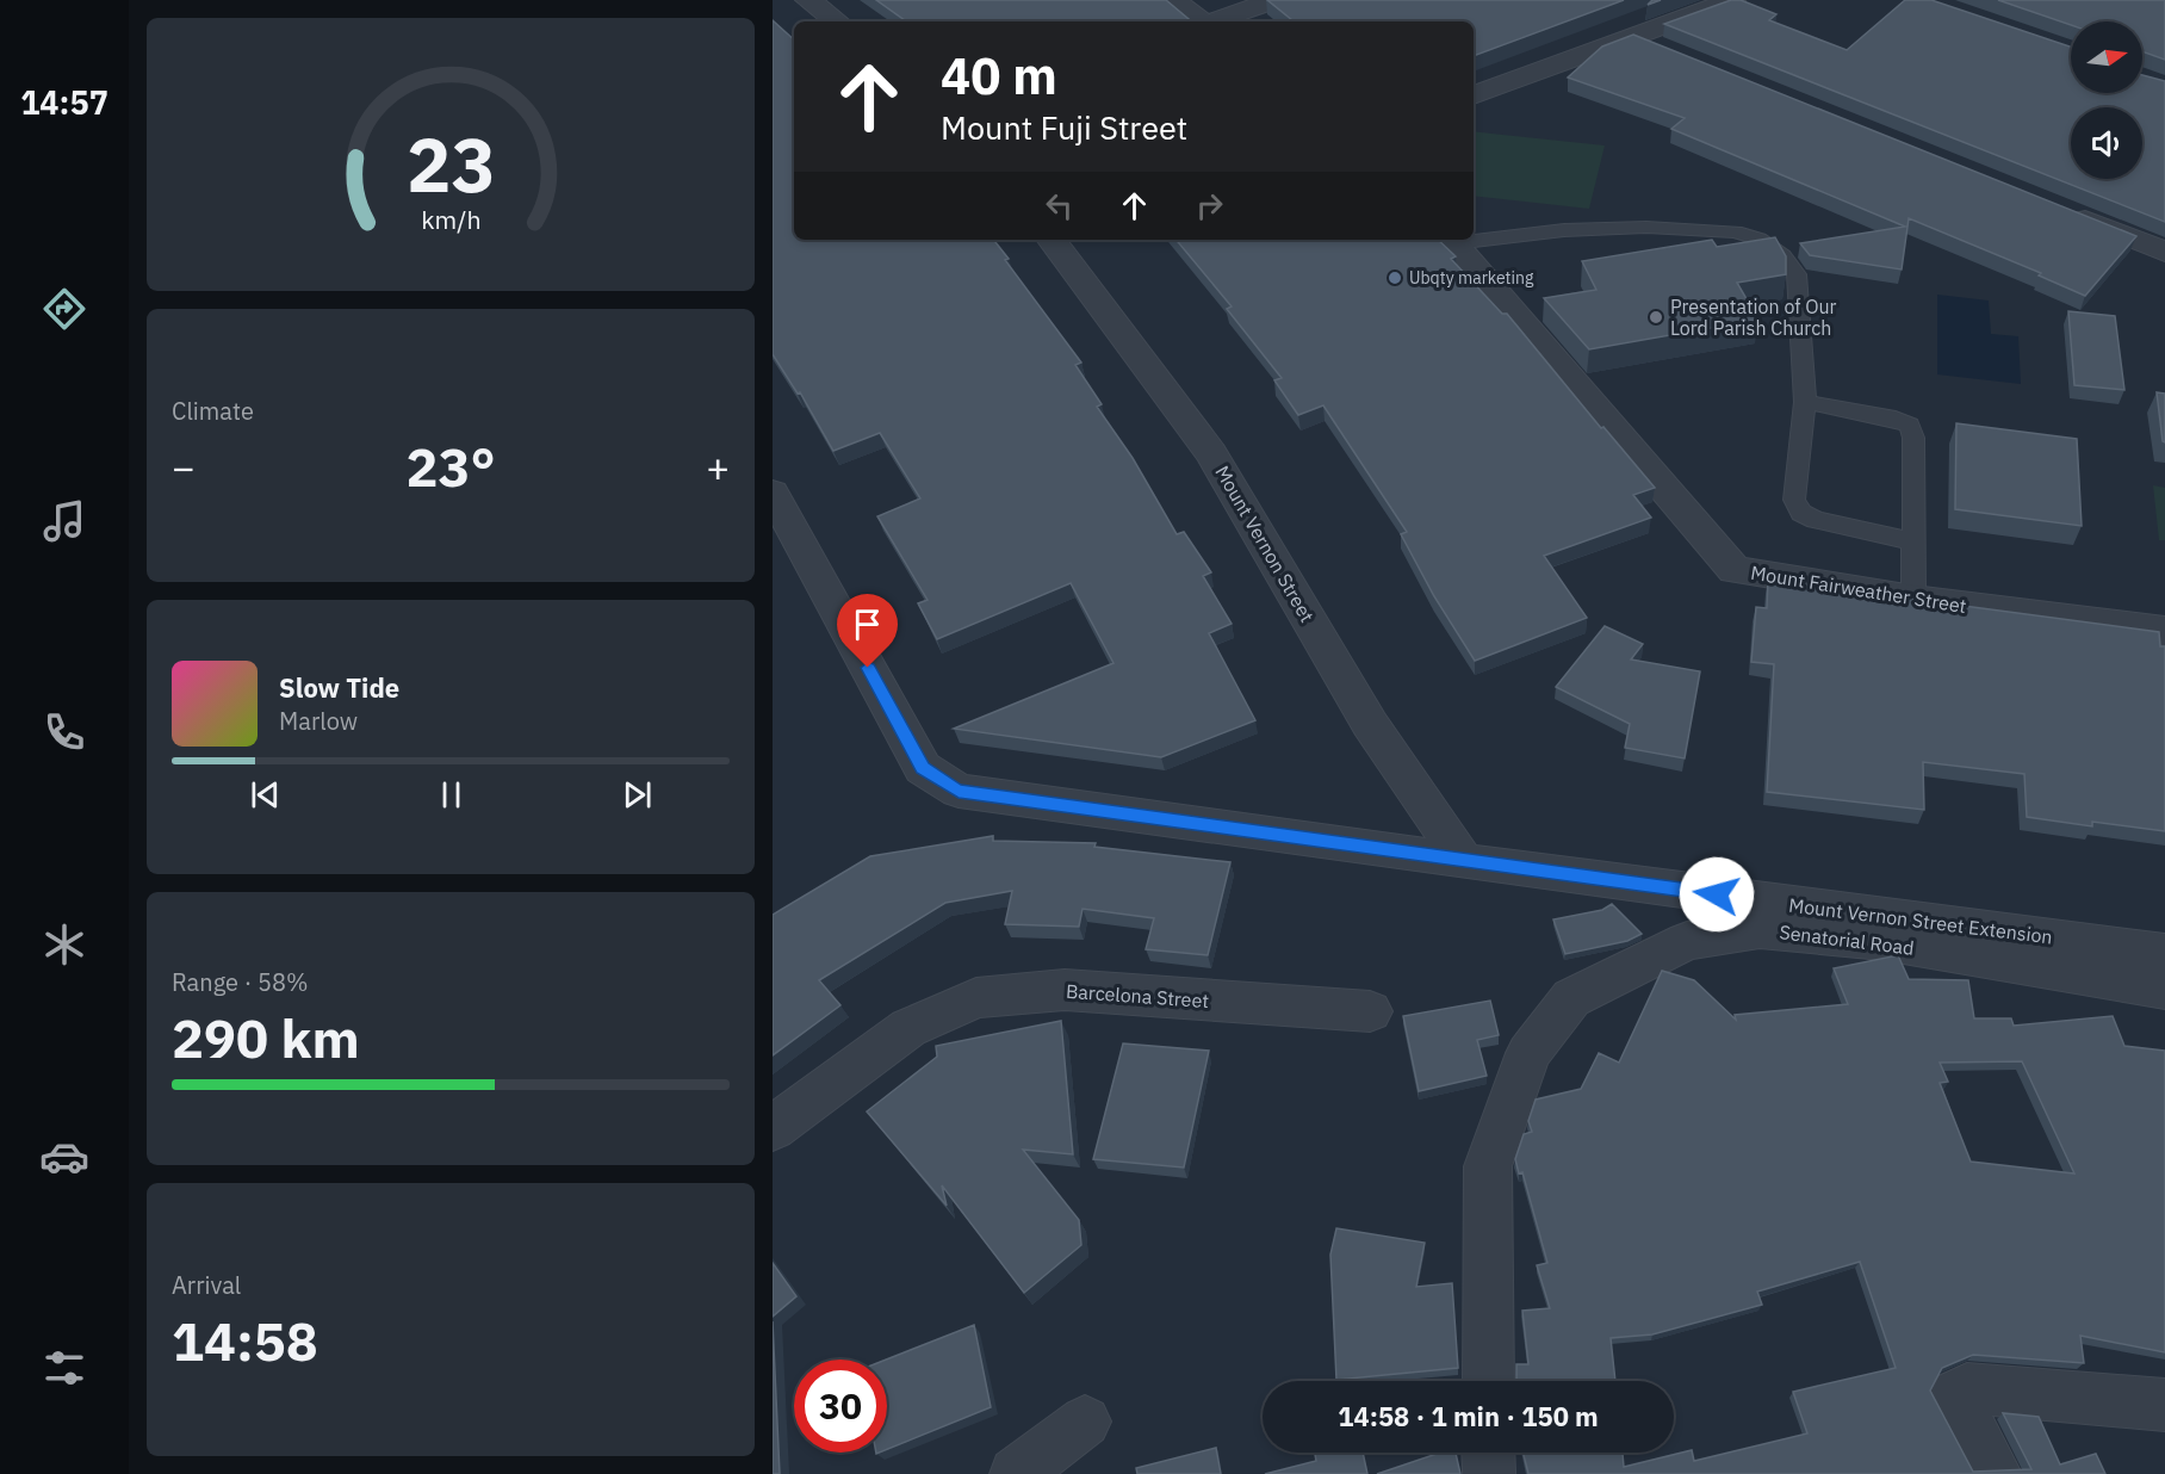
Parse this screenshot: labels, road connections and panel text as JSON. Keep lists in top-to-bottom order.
{
  "streets": {
    "street": [
      "Mount Vernon Street",
      "Mount Fairweather Street",
      "Mount Vernon Street Extension",
      "Senatorial Road",
      "Barcelona Street"
    ]
  },
  "crossings": [
    ["Mount Vernon Street", "Mount Vernon Street Extension"]
  ],
  "places": ["Ubqty marketing", "Presentation of Our Lord Parish Church"],
  "north": "right",
  "page": {
    "tabs": "14:57",
    "turn": ["40 m", "Mount Fuji Street"],
    "tile": [
      "Climate",
      ["Range · 58%", "290 km"],
      ["Arrival", "14:58"]
    ],
    "heat": ["−", "23°", "+"],
    "song": ["Slow Tide", "Marlow"],
    "limit": "30",
    "trip": "14:58 · 1 min · 150 m",
    "gauge": ["23", "km/h"]
  }
}
